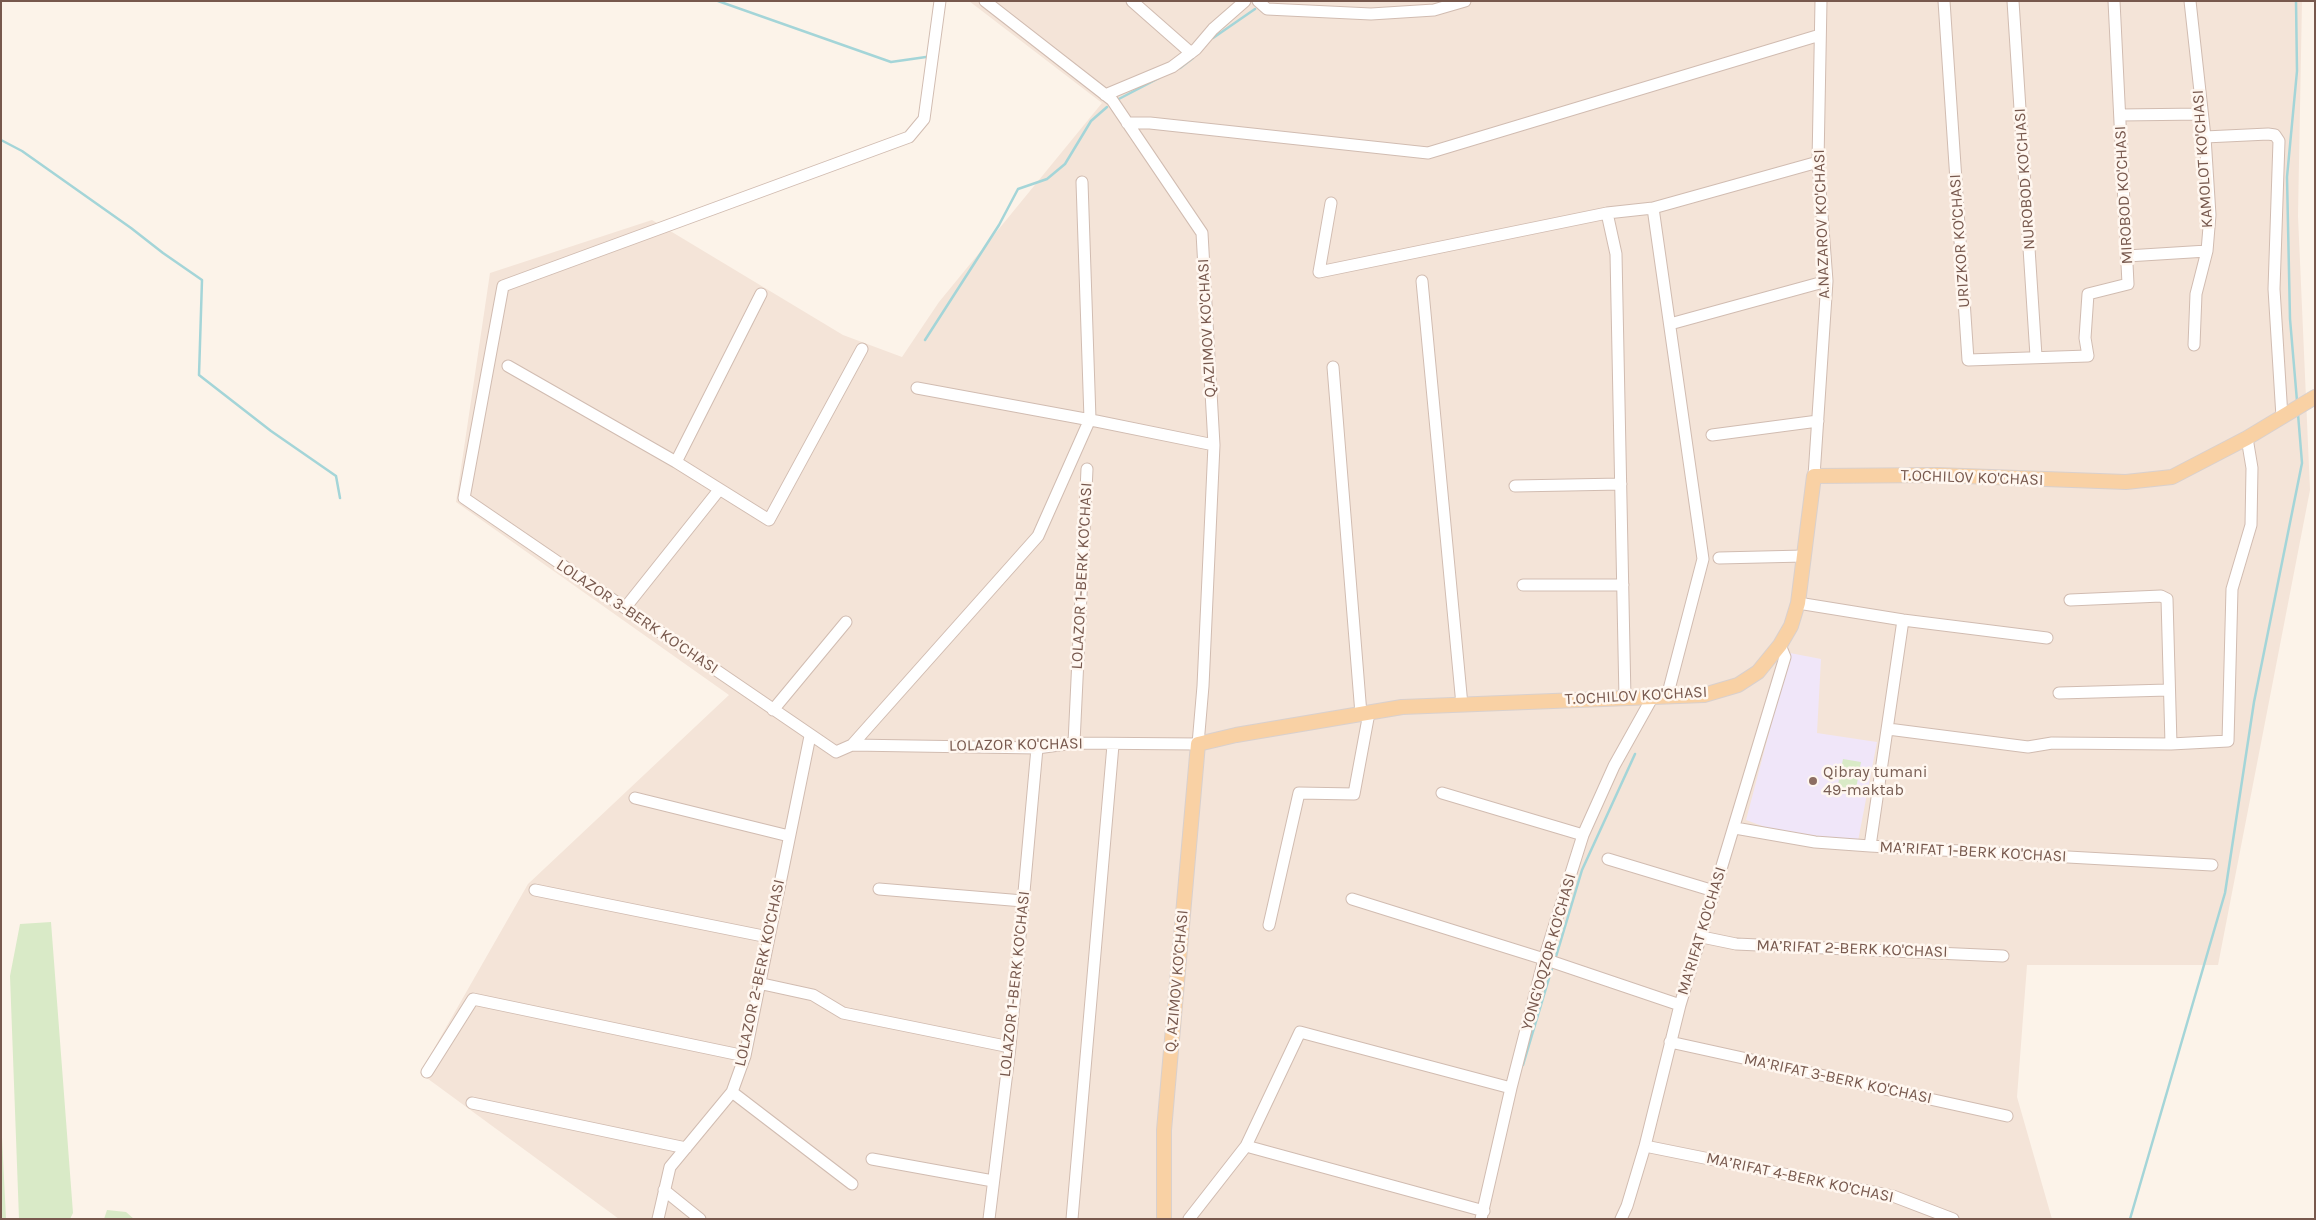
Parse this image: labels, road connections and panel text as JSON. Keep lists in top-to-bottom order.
{
  "streets": {
    "main road": ["T.OCHILOV KO'CHASI", "Q. AZIMOV KO'CHASI"],
    "street": [
      "KAMOLOT KO'CHASI",
      "NUROBOD KO'CHASI",
      "MIROBOD KO'CHASI",
      "A.NAZAROV KO'CHASI",
      "URIZKOR KO'CHASI",
      "Q.AZIMOV KO'CHASI",
      "LOLAZOR 1-BERK KO'CHASI",
      "LOLAZOR 3-BERK KO'CHASI",
      "LOLAZOR KO'CHASI",
      "MA’RIFAT 1-BERK KO'CHASI",
      "MA'RIFAT KO'CHASI",
      "MA’RIFAT 2-BERK KO'CHASI",
      "YONG'OQZOR KO'CHASI",
      "LOLAZOR 2-BERK KO'CHASI",
      "MA’RIFAT 3-BERK KO'CHASI",
      "MA’RIFAT 4-BERK KO'CHASI"
    ]
  },
  "crossings": [
    ["NUROBOD KO'CHASI", "URIZKOR KO'CHASI"],
    ["MIROBOD KO'CHASI", "URIZKOR KO'CHASI"],
    ["A.NAZAROV KO'CHASI", "T.OCHILOV KO'CHASI"],
    ["Q.AZIMOV KO'CHASI", "T.OCHILOV KO'CHASI"],
    ["Q.AZIMOV KO'CHASI", "LOLAZOR KO'CHASI"],
    ["Q.AZIMOV KO'CHASI", "Q. AZIMOV KO'CHASI"],
    ["T.OCHILOV KO'CHASI", "LOLAZOR KO'CHASI"],
    ["T.OCHILOV KO'CHASI", "MA'RIFAT KO'CHASI"],
    ["T.OCHILOV KO'CHASI", "YONG'OQZOR KO'CHASI"],
    ["T.OCHILOV KO'CHASI", "Q. AZIMOV KO'CHASI"],
    ["LOLAZOR 1-BERK KO'CHASI", "LOLAZOR KO'CHASI"],
    ["LOLAZOR 3-BERK KO'CHASI", "LOLAZOR KO'CHASI"],
    ["LOLAZOR 3-BERK KO'CHASI", "LOLAZOR 2-BERK KO'CHASI"],
    ["LOLAZOR KO'CHASI", "LOLAZOR 2-BERK KO'CHASI"],
    ["LOLAZOR KO'CHASI", "Q. AZIMOV KO'CHASI"],
    ["MA’RIFAT 1-BERK KO'CHASI", "MA'RIFAT KO'CHASI"],
    ["MA'RIFAT KO'CHASI", "MA’RIFAT 2-BERK KO'CHASI"],
    ["MA'RIFAT KO'CHASI", "MA’RIFAT 3-BERK KO'CHASI"],
    ["MA'RIFAT KO'CHASI", "MA’RIFAT 4-BERK KO'CHASI"]
  ],
  "places": ["Qibray tumani 49-maktab"]
}
